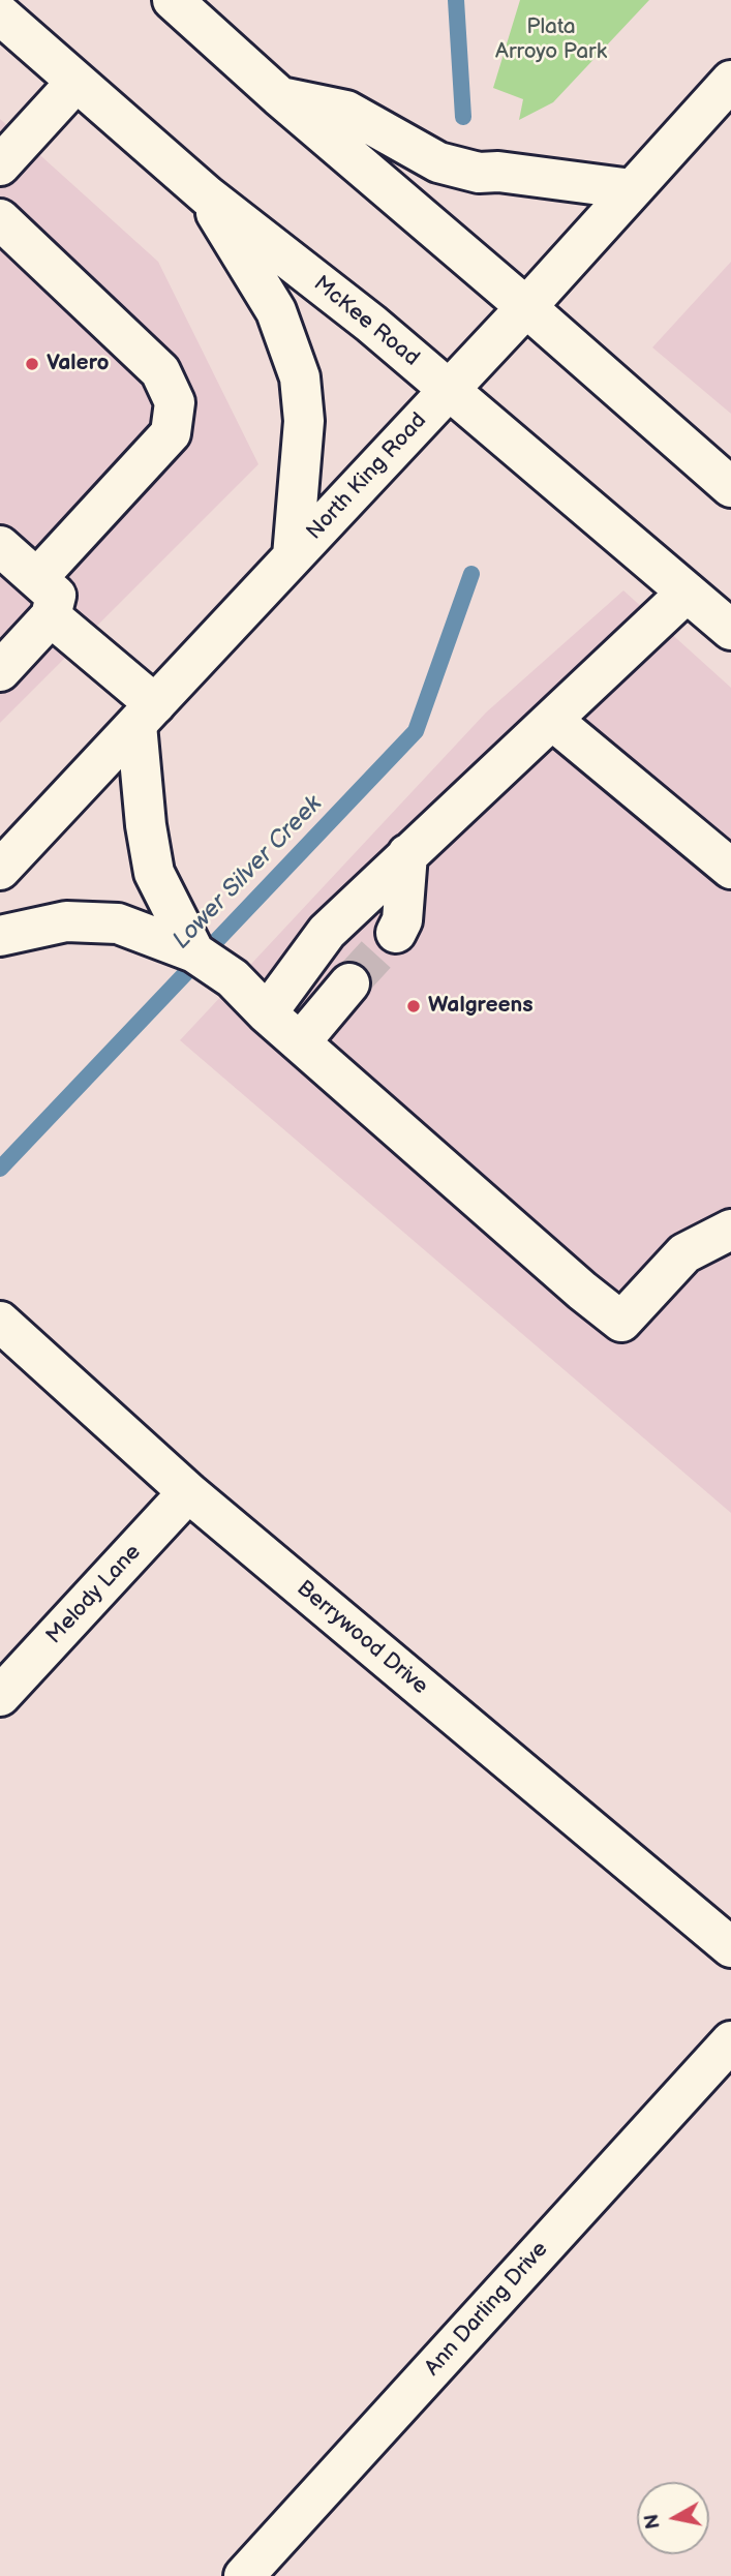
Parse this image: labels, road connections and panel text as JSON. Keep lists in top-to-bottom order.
{
  "streets": {
    "main road": [
      "McKee Road",
      "North King Road",
      "Melody Lane",
      "Berrywood Drive",
      "Ann Darling Drive"
    ]
  },
  "crossings": [
    ["McKee Road", "North King Road"],
    ["Melody Lane", "Berrywood Drive"]
  ],
  "water": ["Lower Silver Creek"],
  "parks": ["Plata Arroyo Park"],
  "places": ["Valero", "Walgreens"],
  "north": "left"
}
